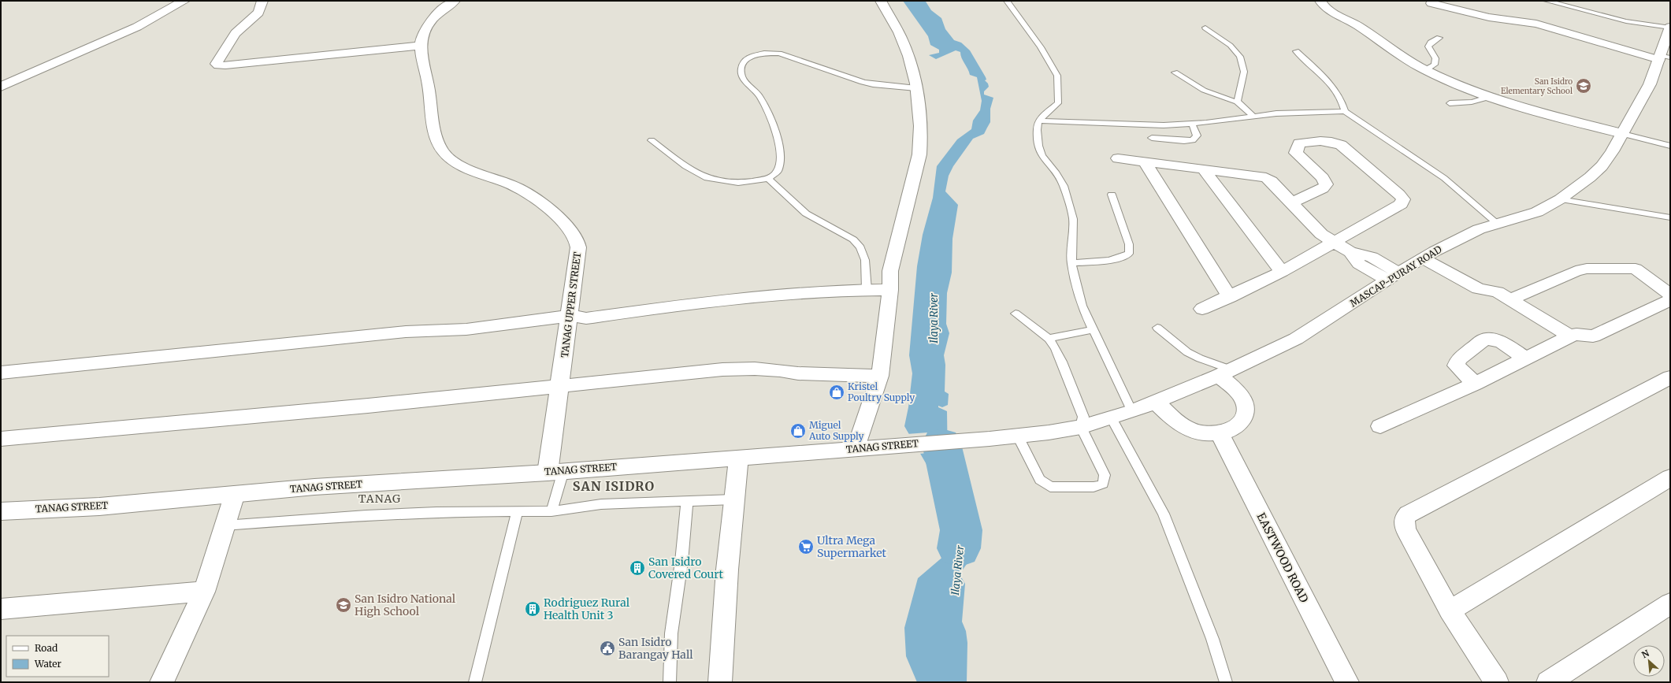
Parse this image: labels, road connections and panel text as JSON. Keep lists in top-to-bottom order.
{
  "streets": {
    "street": [
      "MASCAP-PURAY ROAD",
      "TANAG UPPER STREET",
      "TANAG STREET",
      "EASTWOOD ROAD"
    ]
  },
  "crossings": [
    ["MASCAP-PURAY ROAD", "TANAG STREET"],
    ["TANAG UPPER STREET", "TANAG STREET"]
  ],
  "districts": ["SAN ISIDRO", "TANAG"],
  "water": ["Ilaya River"],
  "places": {
    "school or university": ["San Isidro Elementary School", "San Isidro National High School"],
    "shop": ["Kristel Poultry Supply", "Miguel Auto Supply"],
    "supermarket": ["Ultra Mega Supermarket"],
    "building": ["San Isidro Covered Court", "Rodriguez Rural Health Unit 3"],
    "public building": ["San Isidro Barangay Hall"]
  },
  "legend": ["Road", "Water"],
  "north": "top left"
}
